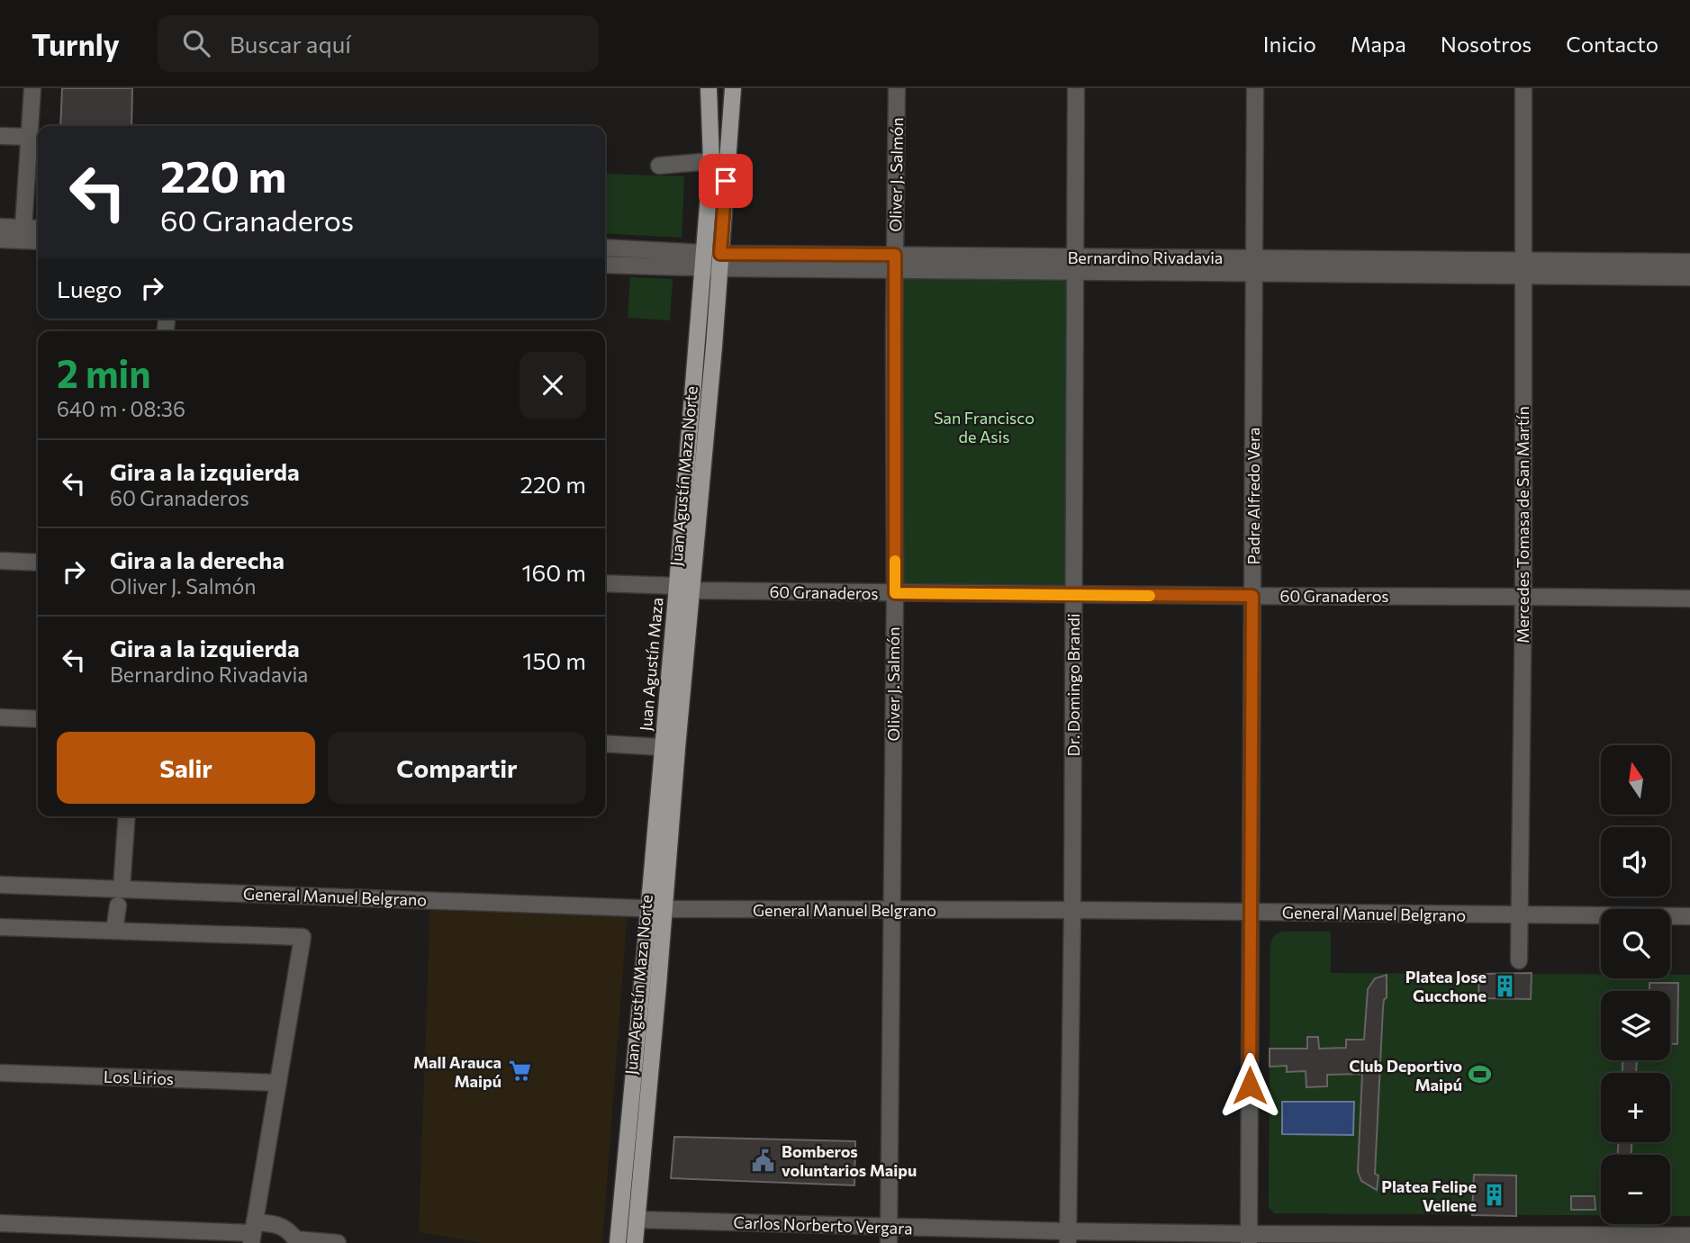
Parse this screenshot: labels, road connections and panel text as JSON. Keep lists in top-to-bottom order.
{
  "streets": {
    "main road": ["Juan Agustín Maza Norte", "Juan Agustín Maza"],
    "street": [
      "Oliver J. Salmón",
      "Bernardino Rivadavia",
      "Padre Alfredo Vera",
      "Mercedes Tomasa de San Martín",
      "60 Granaderos",
      "Dr. Domingo Brandi",
      "General Manuel Belgrano",
      "Los Lirios",
      "Carlos Norberto Vergara"
    ]
  },
  "crossings": [
    ["Oliver J. Salmón", "Bernardino Rivadavia"],
    ["Oliver J. Salmón", "60 Granaderos"],
    ["Oliver J. Salmón", "General Manuel Belgrano"],
    ["Oliver J. Salmón", "Carlos Norberto Vergara"],
    ["Bernardino Rivadavia", "Juan Agustín Maza Norte"],
    ["Bernardino Rivadavia", "Padre Alfredo Vera"],
    ["Bernardino Rivadavia", "Mercedes Tomasa de San Martín"],
    ["Bernardino Rivadavia", "Juan Agustín Maza"],
    ["Bernardino Rivadavia", "Dr. Domingo Brandi"],
    ["Juan Agustín Maza Norte", "60 Granaderos"],
    ["Juan Agustín Maza Norte", "Juan Agustín Maza"],
    ["Juan Agustín Maza Norte", "General Manuel Belgrano"],
    ["Juan Agustín Maza Norte", "Carlos Norberto Vergara"],
    ["Padre Alfredo Vera", "60 Granaderos"],
    ["Padre Alfredo Vera", "General Manuel Belgrano"],
    ["Padre Alfredo Vera", "Carlos Norberto Vergara"],
    ["Mercedes Tomasa de San Martín", "60 Granaderos"],
    ["Mercedes Tomasa de San Martín", "General Manuel Belgrano"],
    ["60 Granaderos", "Juan Agustín Maza"],
    ["60 Granaderos", "Dr. Domingo Brandi"],
    ["Dr. Domingo Brandi", "General Manuel Belgrano"],
    ["Dr. Domingo Brandi", "Carlos Norberto Vergara"]
  ],
  "parks": ["San Francisco de Asis"],
  "places": {
    "building": ["Platea Jose Gucchone", "Platea Felipe Vellene"],
    "supermarket": ["Mall Arauca Maipú"],
    "sports": ["Club Deportivo Maipú"],
    "public building": ["Bomberos voluntarios Maipu"]
  },
  "north": "top",
  "page": {
    "header": "Turnly",
    "search": "Buscar aquí",
    "nav": [
      "Inicio",
      "Mapa",
      "Nosotros",
      "Contacto"
    ],
    "turn": ["220 m", "60 Granaderos"],
    "then": "Luego",
    "heading": ["2 min", "640 m · 08:36"],
    "list": [
      {
        "name": "Gira a la izquierda",
        "note": "60 Granaderos",
        "value": "220 m"
      },
      {
        "name": "Gira a la derecha",
        "note": "Oliver J. Salmón",
        "value": "160 m"
      },
      {
        "name": "Gira a la izquierda",
        "note": "Bernardino Rivadavia",
        "value": "150 m"
      }
    ],
    "buttons": ["Salir", "Compartir"],
    "map_buttons": ["+", "−"]
  }
}
